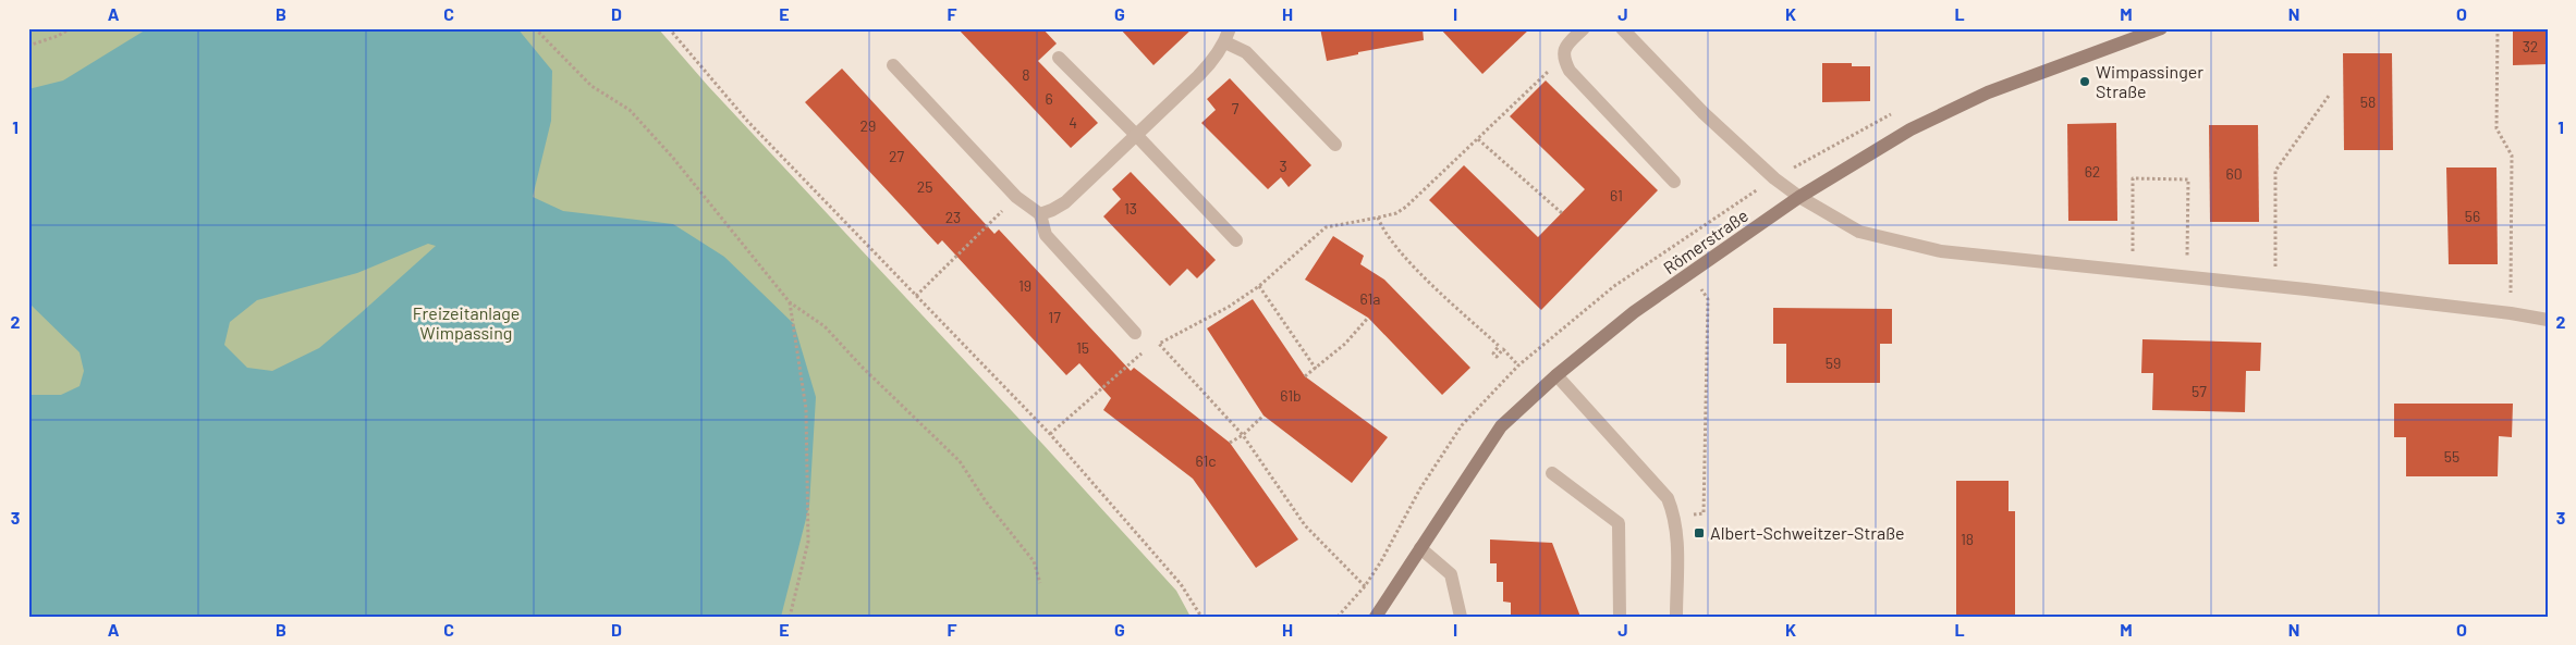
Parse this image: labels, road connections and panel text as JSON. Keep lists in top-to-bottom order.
{
  "streets": {
    "main road": ["Römerstraße"]
  },
  "parks": ["Freizeitanlage Wimpassing"],
  "places": {
    "other": ["Wimpassinger Straße"],
    "transit": ["Albert-Schweitzer-Straße"]
  },
  "house_numbers": [
    "32",
    "8",
    "6",
    "58",
    "7",
    "4",
    "29",
    "27",
    "3",
    "62",
    "60",
    "25",
    "61",
    "13",
    "56",
    "23",
    "19",
    "61a",
    "17",
    "15",
    "59",
    "57",
    "61b",
    "55",
    "61c",
    "18"
  ],
  "grid": {
    "columns": [
      "A",
      "B",
      "C",
      "D",
      "E",
      "F",
      "G",
      "H",
      "I",
      "J",
      "K",
      "L",
      "M",
      "N",
      "O"
    ],
    "rows": ["1", "2", "3"]
  }
}
